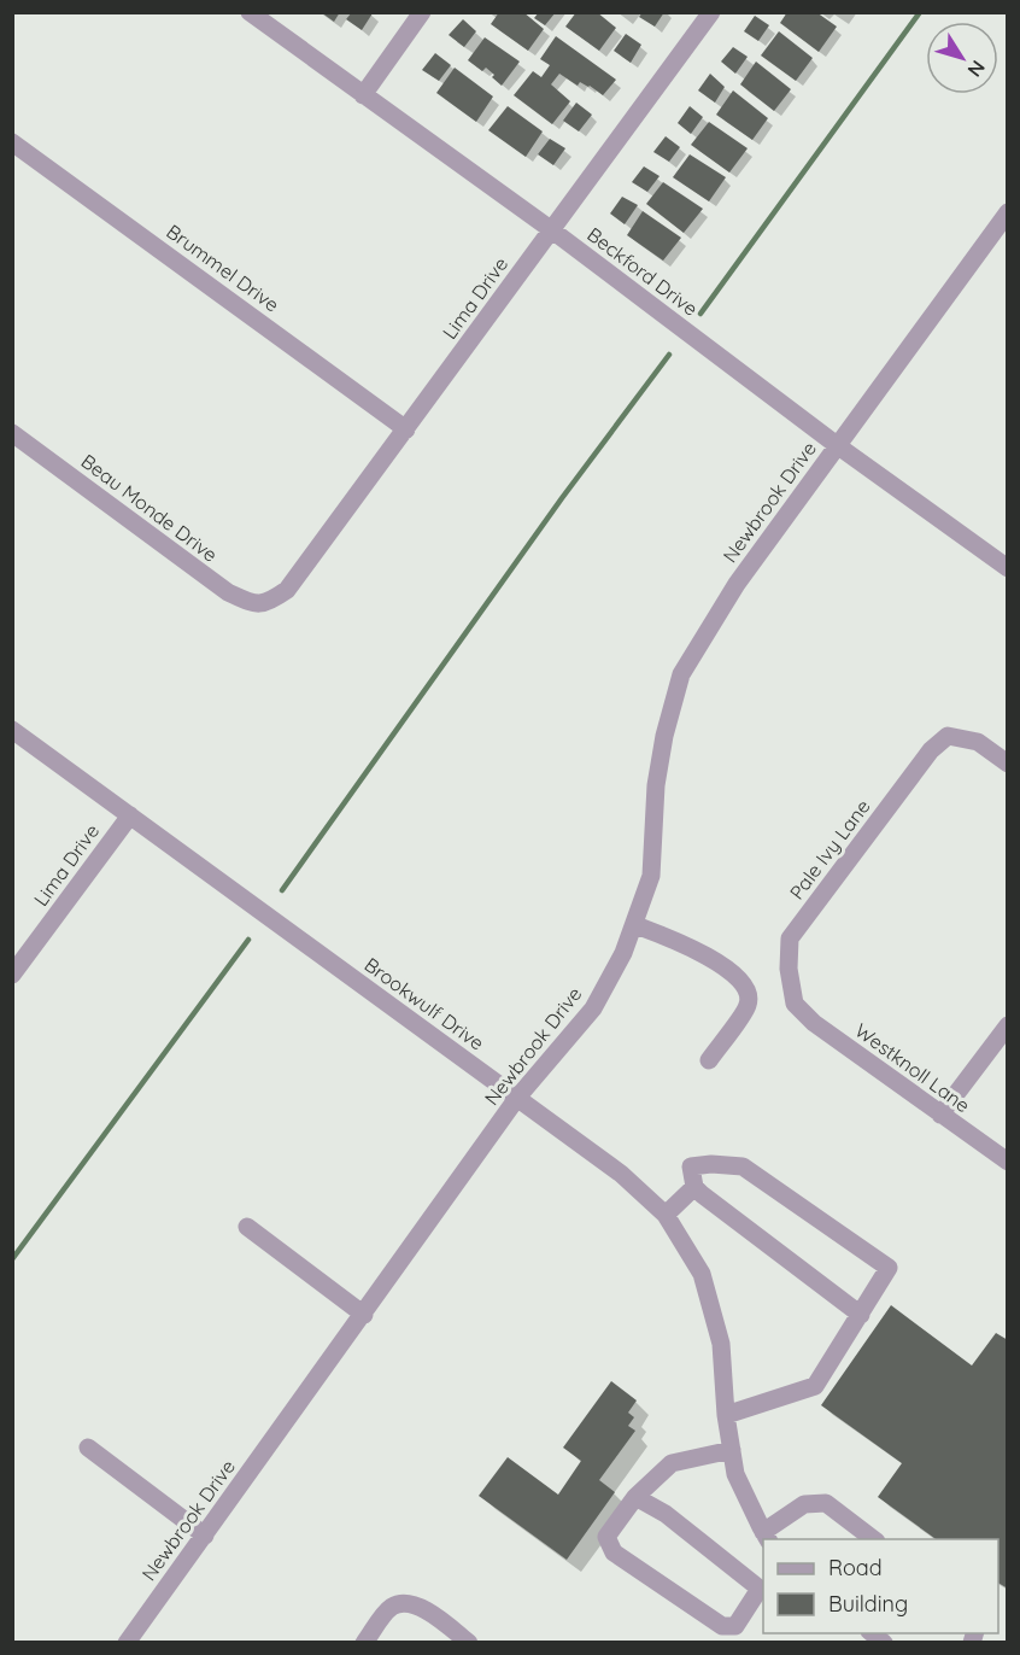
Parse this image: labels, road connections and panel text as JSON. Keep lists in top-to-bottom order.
{
  "streets": {
    "street": [
      "Brummel Drive",
      "Beckford Drive",
      "Lima Drive",
      "Newbrook Drive",
      "Beau Monde Drive",
      "Pale Ivy Lane",
      "Brookwulf Drive",
      "Westknoll Lane"
    ]
  },
  "crossings": [
    ["Brummel Drive", "Lima Drive"],
    ["Beckford Drive", "Lima Drive"],
    ["Beckford Drive", "Newbrook Drive"],
    ["Lima Drive", "Beau Monde Drive"],
    ["Lima Drive", "Brookwulf Drive"],
    ["Newbrook Drive", "Brookwulf Drive"],
    ["Pale Ivy Lane", "Westknoll Lane"]
  ],
  "legend": ["Road", "Building"],
  "north": "bottom right"
}
